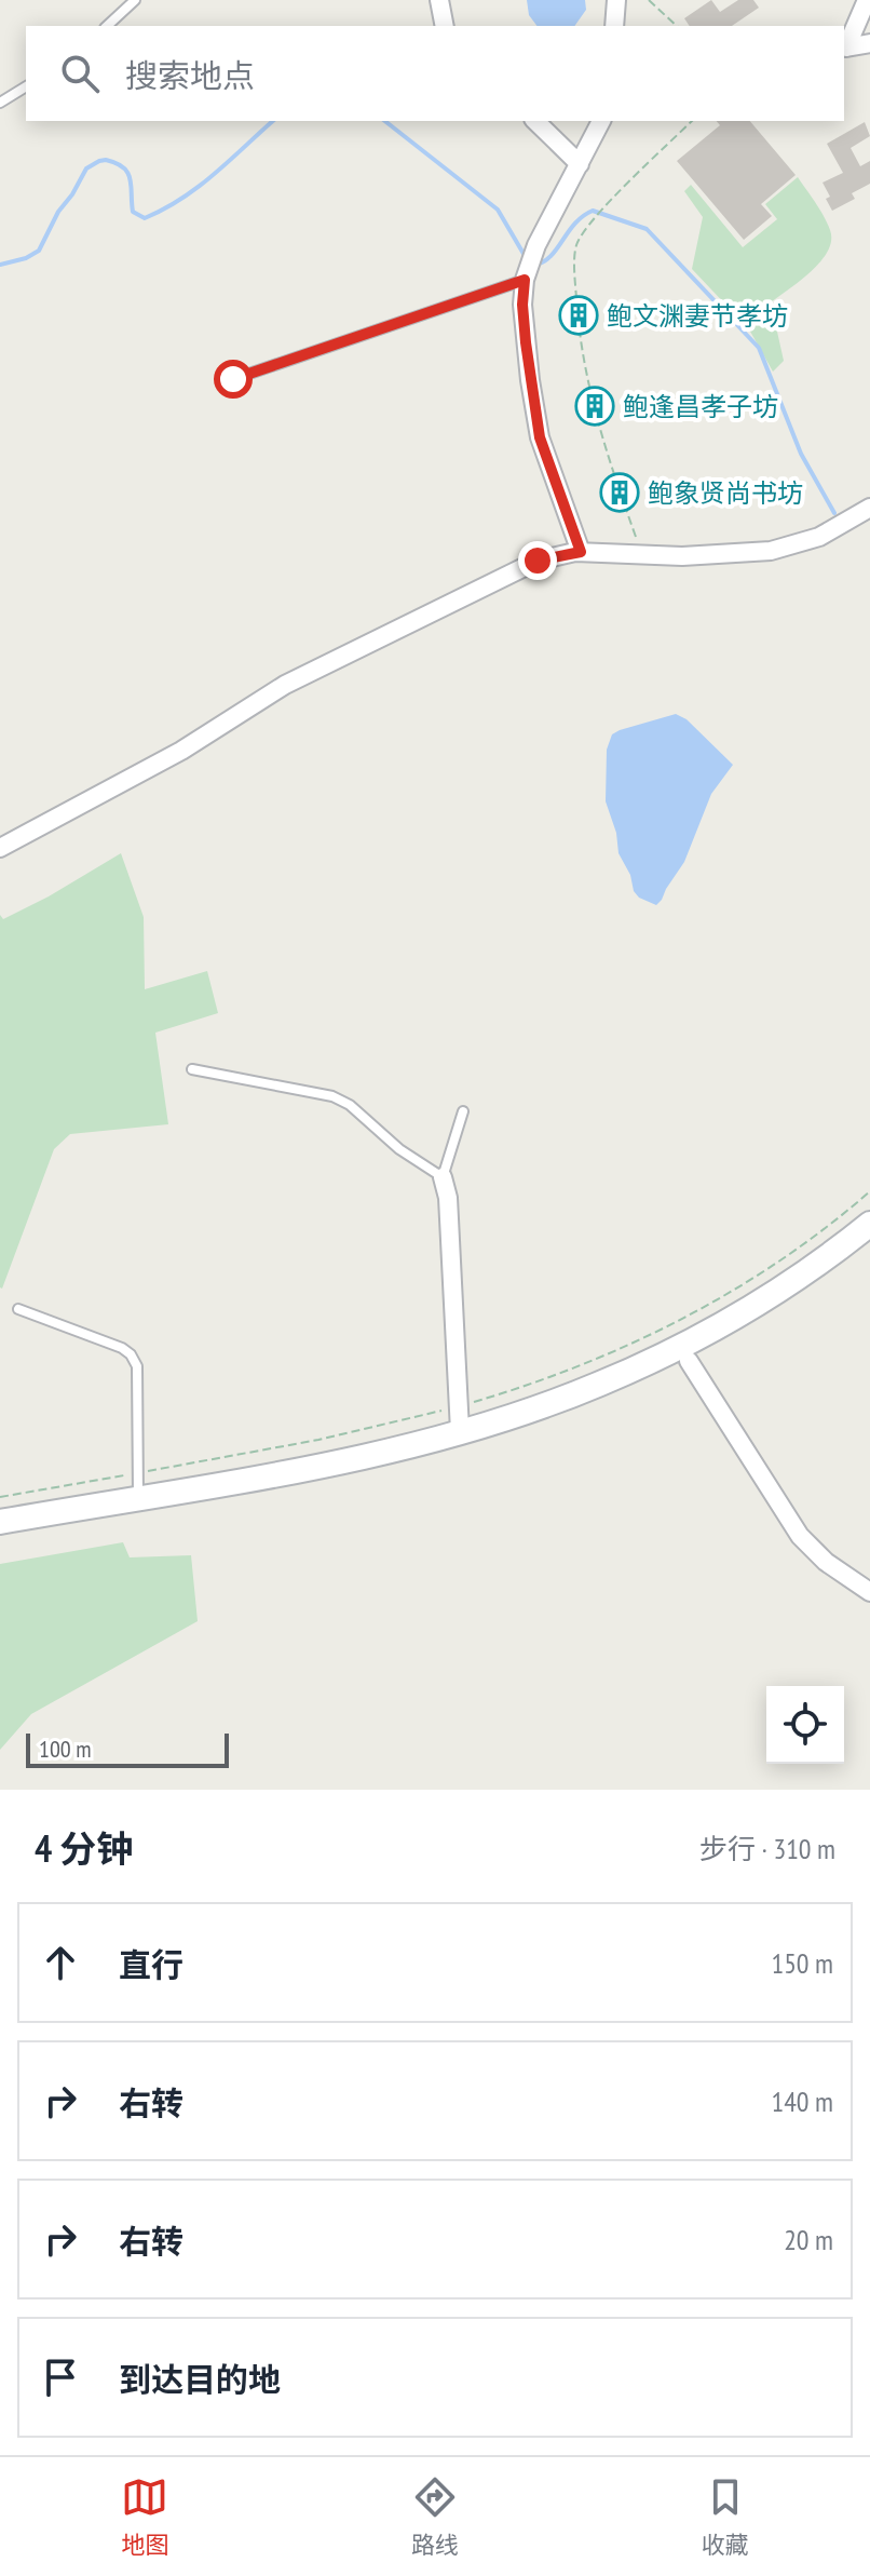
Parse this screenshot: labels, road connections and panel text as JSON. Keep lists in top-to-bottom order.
{
  "places": {
    "building": ["鲍文渊妻节孝坊", "鲍逢昌孝子坊", "鲍象贤尚书坊"]
  },
  "scale_bar": "100 m",
  "page": {
    "search": "搜索地点",
    "scale": "100 m",
    "heading": ["4 分钟", "步行 · 310 m"],
    "list": [
      ["直行", "150 m"],
      ["右转", "140 m"],
      ["右转", "20 m"],
      "到达目的地"
    ],
    "nav": ["地图", "路线", "收藏"]
  }
}
